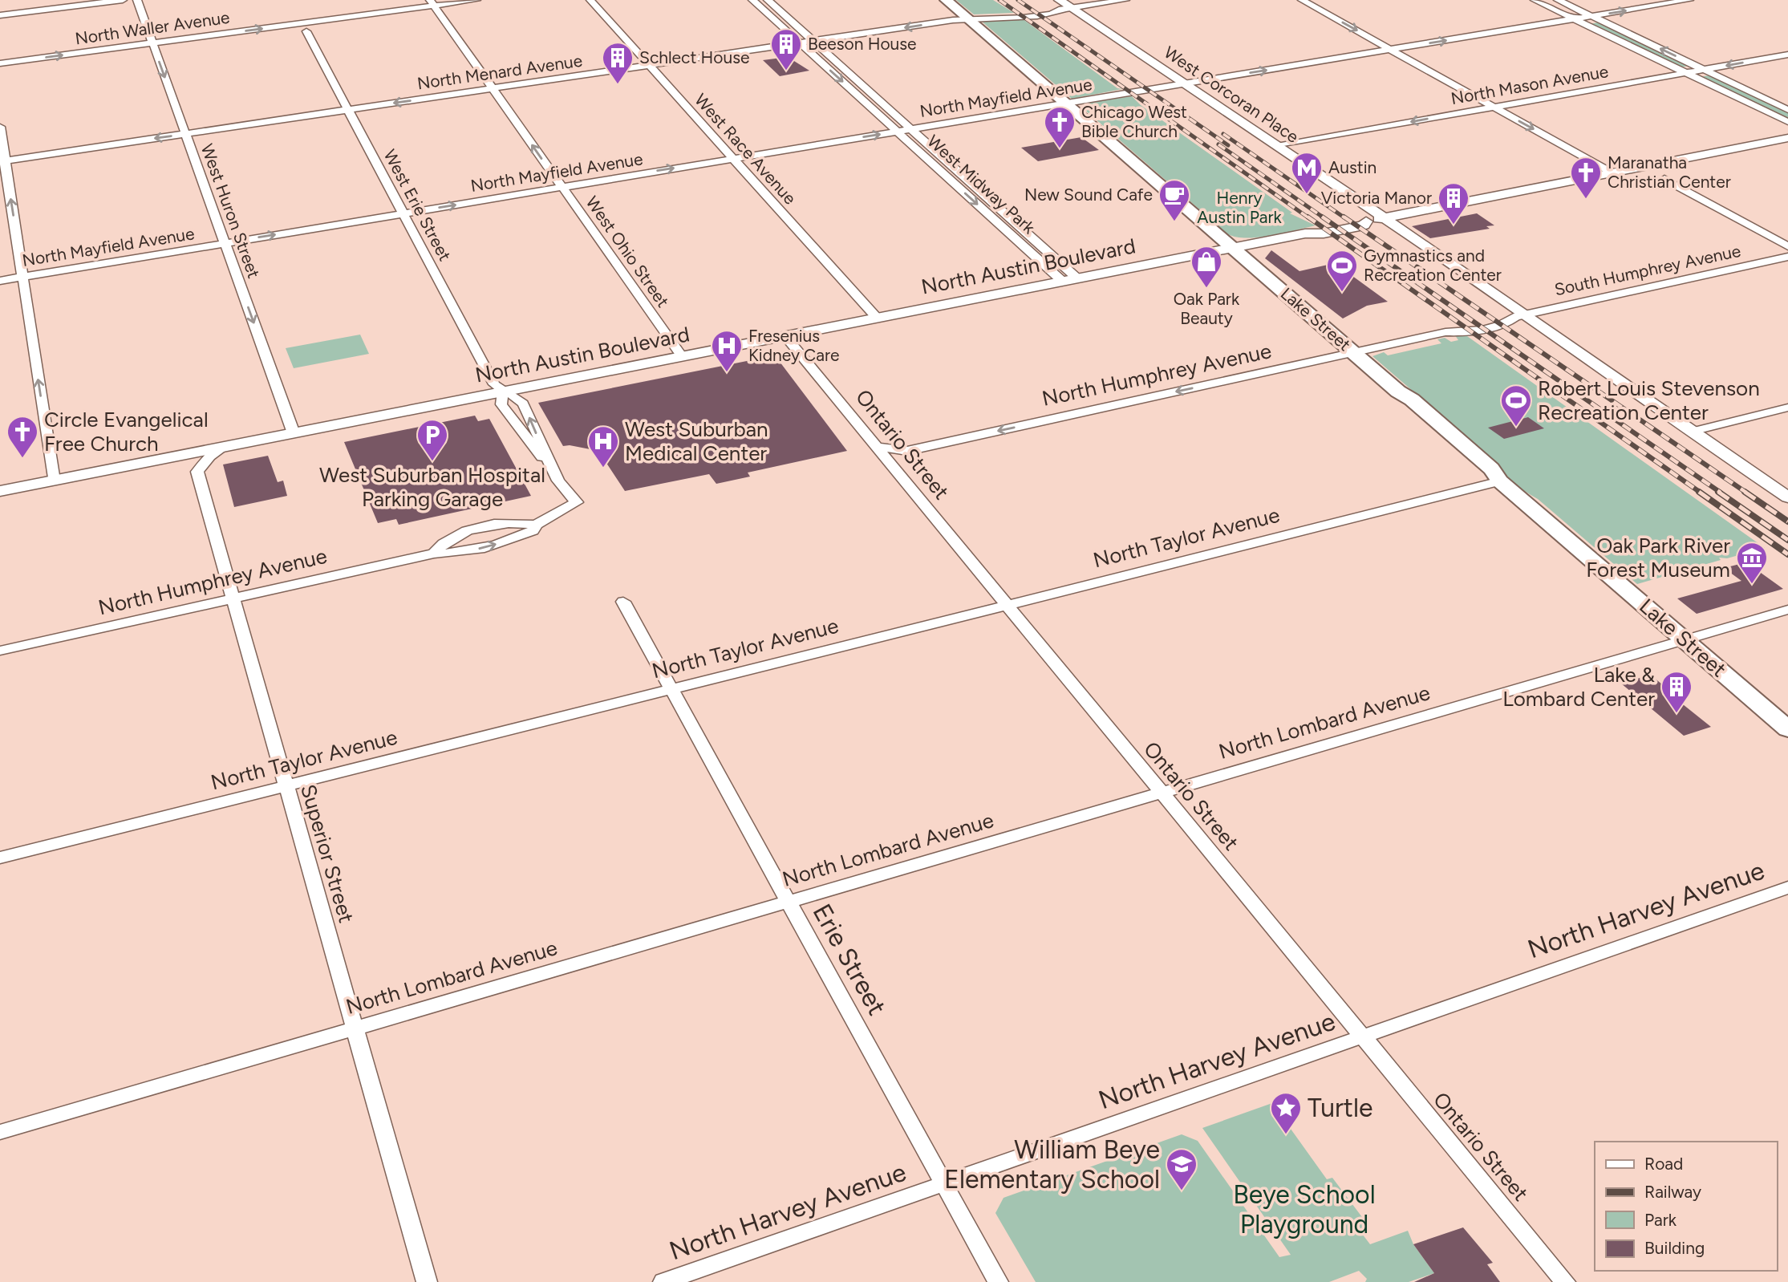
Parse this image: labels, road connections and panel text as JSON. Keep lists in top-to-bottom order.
{
  "streets": {
    "main road": ["Lake Street"],
    "street": [
      "North Waller Avenue",
      "North Menard Avenue",
      "North Mason Avenue",
      "West Corcoran Place",
      "North Mayfield Avenue",
      "West Race Avenue",
      "West Midway Park",
      "West Erie Street",
      "West Huron Street",
      "West Ohio Street",
      "North Austin Boulevard",
      "South Humphrey Avenue",
      "North Humphrey Avenue",
      "Ontario Street",
      "North Taylor Avenue",
      "North Lombard Avenue",
      "Superior Street",
      "North Harvey Avenue",
      "Erie Street"
    ]
  },
  "crossings": [
    ["North Waller Avenue", "West Huron Street"],
    ["North Waller Avenue", "West Ohio Street"],
    ["North Menard Avenue", "West Corcoran Place"],
    ["North Menard Avenue", "West Race Avenue"],
    ["North Menard Avenue", "West Midway Park"],
    ["North Menard Avenue", "West Erie Street"],
    ["North Menard Avenue", "West Huron Street"],
    ["North Menard Avenue", "West Ohio Street"],
    ["North Menard Avenue", "Lake Street"],
    ["North Mason Avenue", "West Corcoran Place"],
    ["West Corcoran Place", "North Mayfield Avenue"],
    ["West Corcoran Place", "North Austin Boulevard"],
    ["North Mayfield Avenue", "West Race Avenue"],
    ["North Mayfield Avenue", "West Midway Park"],
    ["North Mayfield Avenue", "West Erie Street"],
    ["North Mayfield Avenue", "West Huron Street"],
    ["North Mayfield Avenue", "West Ohio Street"],
    ["North Mayfield Avenue", "Lake Street"],
    ["West Race Avenue", "North Austin Boulevard"],
    ["West Midway Park", "North Austin Boulevard"],
    ["West Erie Street", "North Austin Boulevard"],
    ["West Huron Street", "North Austin Boulevard"],
    ["West Ohio Street", "North Austin Boulevard"],
    ["North Austin Boulevard", "Lake Street"],
    ["North Austin Boulevard", "Ontario Street"],
    ["North Austin Boulevard", "Superior Street"],
    ["South Humphrey Avenue", "North Humphrey Avenue"],
    ["Lake Street", "North Humphrey Avenue"],
    ["Lake Street", "North Taylor Avenue"],
    ["Lake Street", "North Lombard Avenue"],
    ["North Humphrey Avenue", "Ontario Street"],
    ["North Humphrey Avenue", "Superior Street"],
    ["Ontario Street", "North Taylor Avenue"],
    ["Ontario Street", "North Lombard Avenue"],
    ["Ontario Street", "North Harvey Avenue"],
    ["North Taylor Avenue", "Superior Street"],
    ["North Taylor Avenue", "Erie Street"],
    ["North Lombard Avenue", "Superior Street"],
    ["North Lombard Avenue", "Erie Street"],
    ["North Harvey Avenue", "Erie Street"]
  ],
  "one_way": [
    "North Waller Avenue",
    "North Menard Avenue",
    "North Mason Avenue",
    "North Mayfield Avenue",
    "West Huron Street"
  ],
  "parks": ["Henry Austin Park", "Beye School Playground"],
  "places": {
    "building": [
      "Beeson House",
      "Schlect House",
      "Victoria Manor",
      "Lake & Lombard Center"
    ],
    "church": ["Chicago West Bible Church", "Maranatha Christian Center", "Circle Evangelical Free Church"],
    "metro station": ["Austin"],
    "cafe": ["New Sound Cafe"],
    "shop": ["Oak Park Beauty"],
    "sports": ["Gymnastics and Recreation Center", "Robert Louis Stevenson Recreation Center"],
    "hospital": ["Fresenius Kidney Care", "West Suburban Medical Center"],
    "parking": ["West Suburban Hospital Parking Garage"],
    "museum": ["Oak Park River Forest Museum"],
    "place": ["Turtle"],
    "school or university": ["William Beye Elementary School"]
  },
  "legend": [
    "Road",
    "Railway",
    "Park",
    "Building"
  ]
}
